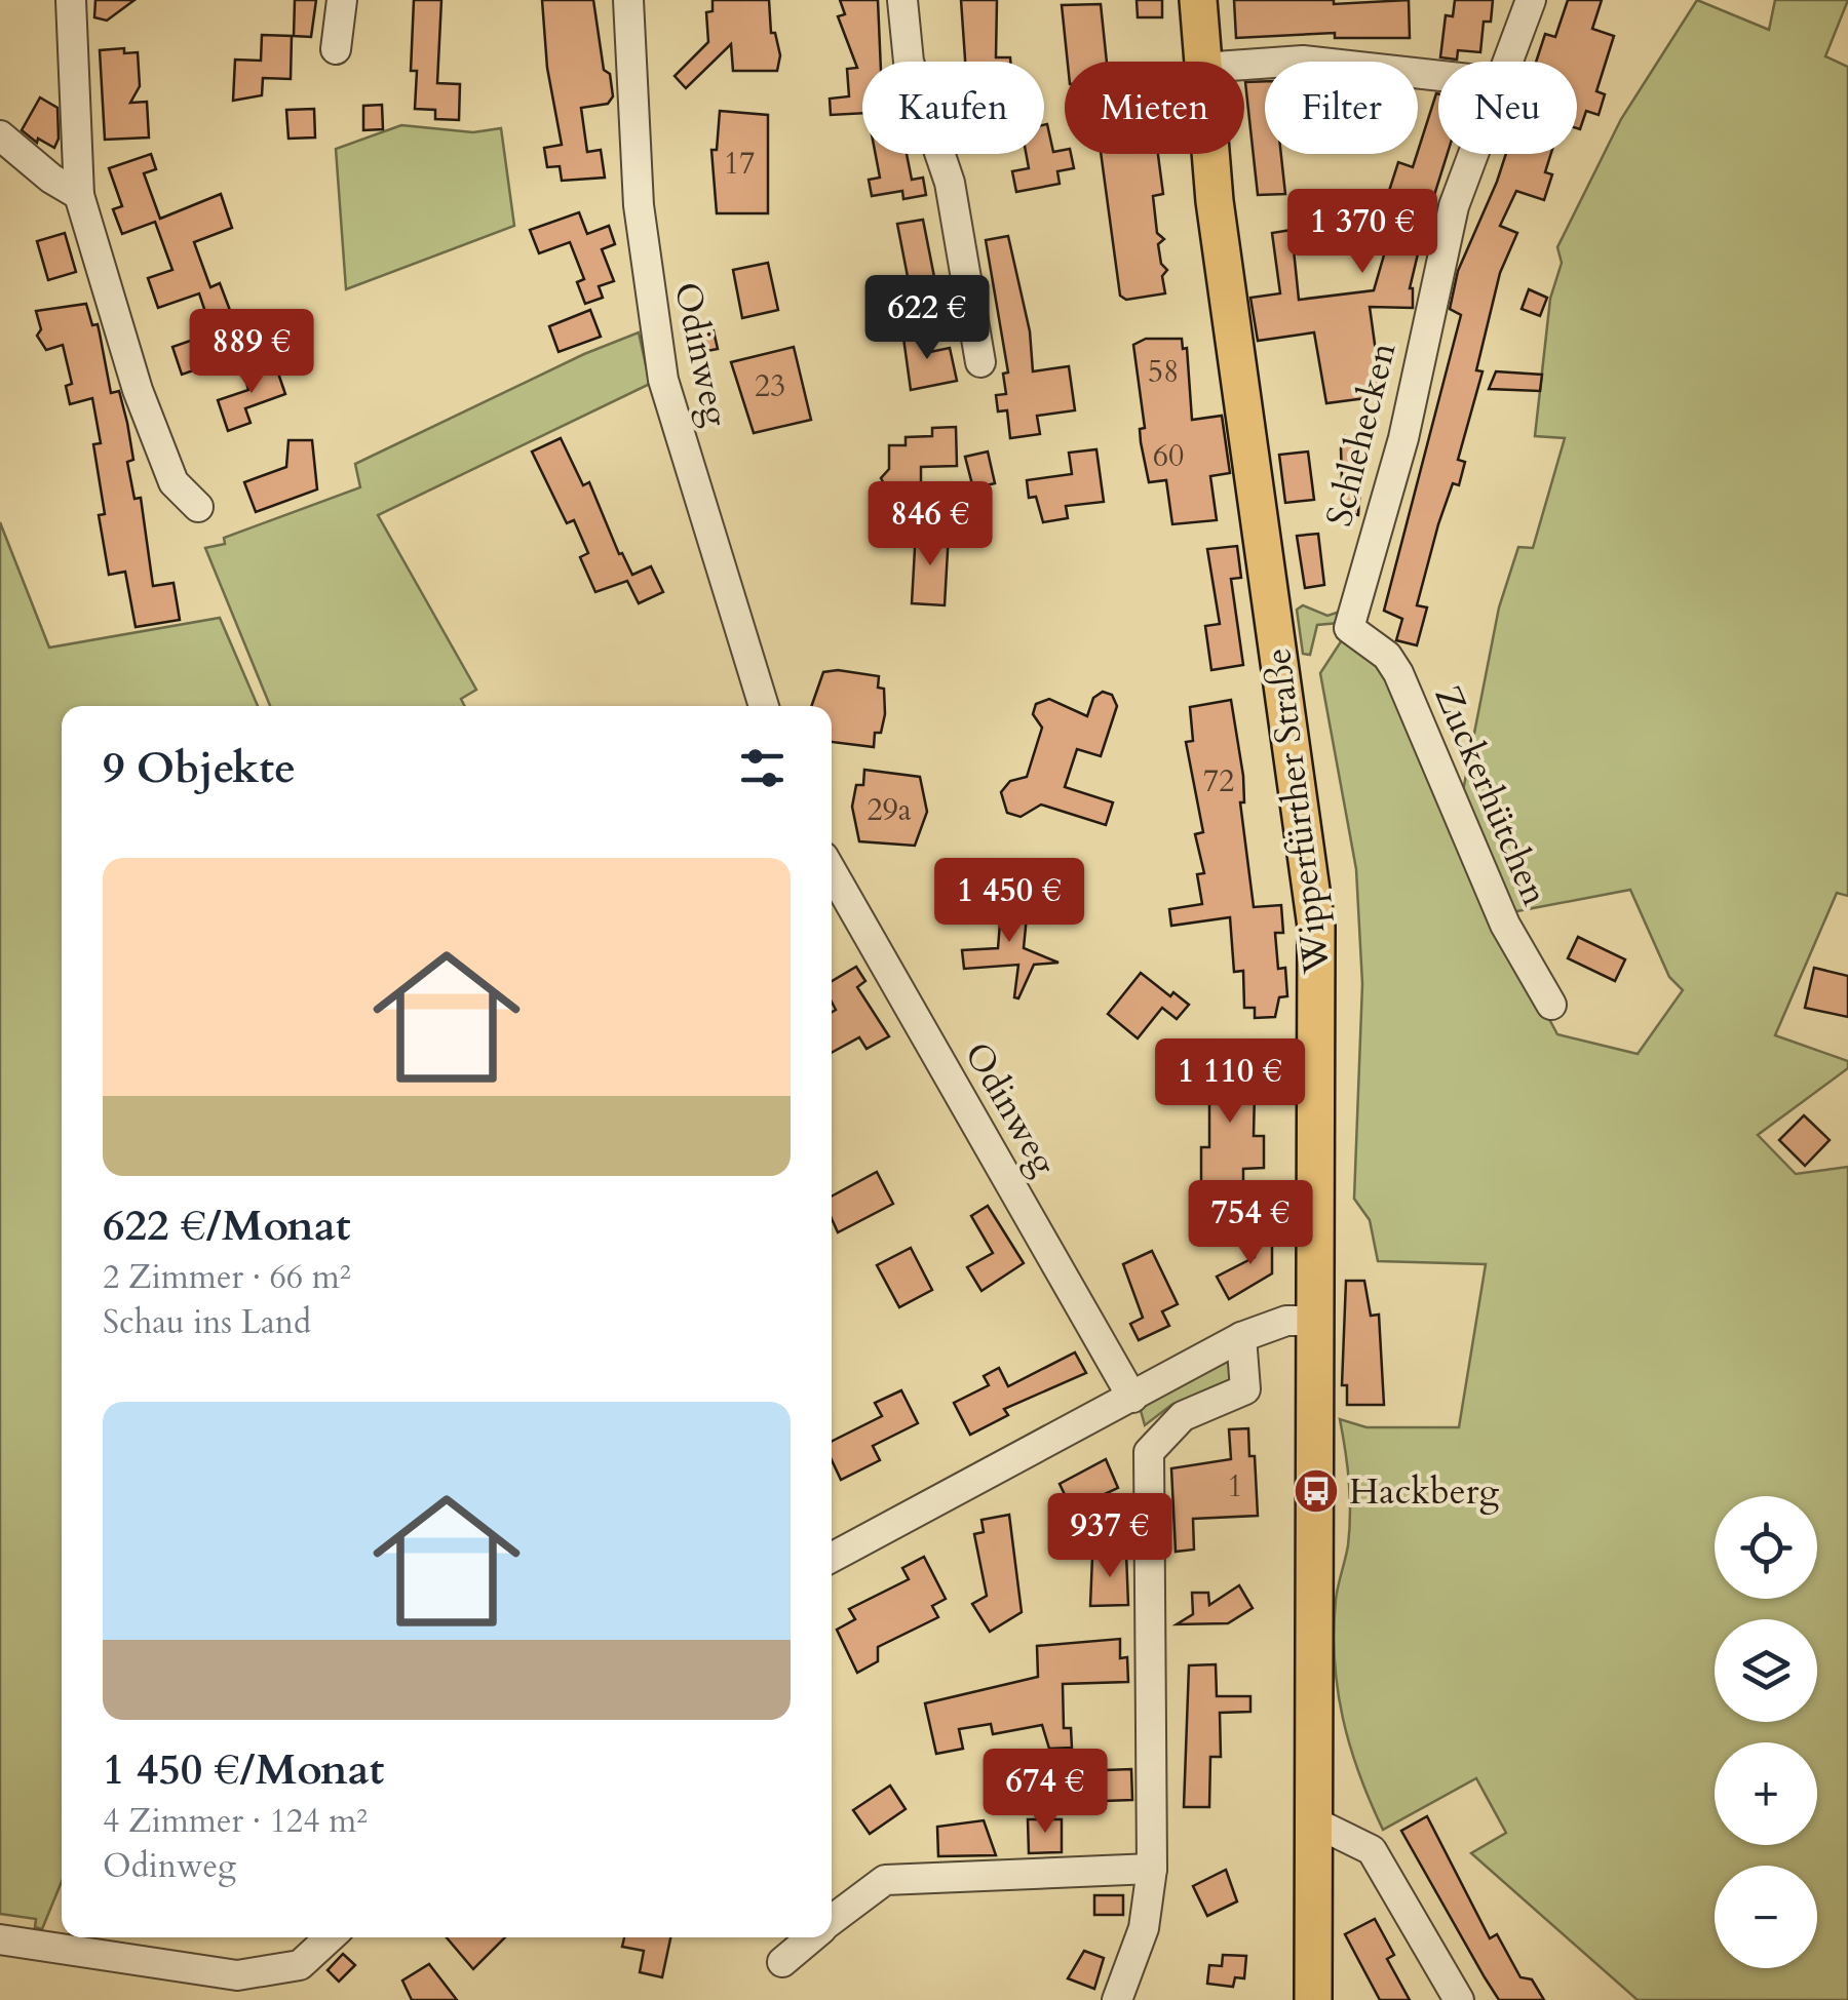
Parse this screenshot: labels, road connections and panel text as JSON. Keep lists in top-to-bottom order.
{
  "streets": {
    "main road": ["Wipperfürther Straße"],
    "street": ["Odinweg", "Schlehecken", "Zuckerhütchen"]
  },
  "crossings": [
    ["Schlehecken", "Zuckerhütchen"]
  ],
  "places": {
    "bus stop": ["Hackberg"]
  },
  "house_numbers": [
    "17",
    "58",
    "23",
    "60",
    "72",
    "29a",
    "1"
  ],
  "page": {
    "chip": [
      "Kaufen",
      "Mieten",
      "Filter",
      "Neu"
    ],
    "price": [
      "1 370 €",
      "622 €",
      "889 €",
      "846 €",
      "1 450 €",
      "1 110 €",
      "754 €",
      "937 €",
      "674 €"
    ],
    "heading": "9 Objekte",
    "list": [
      {
        "name": "622 €/Monat",
        "note": "2 Zimmer · 66 m² · Schau ins Land"
      },
      {
        "name": "1 450 €/Monat",
        "note": "4 Zimmer · 124 m² · Odinweg"
      }
    ],
    "map_buttons": ["+", "−"]
  }
}
